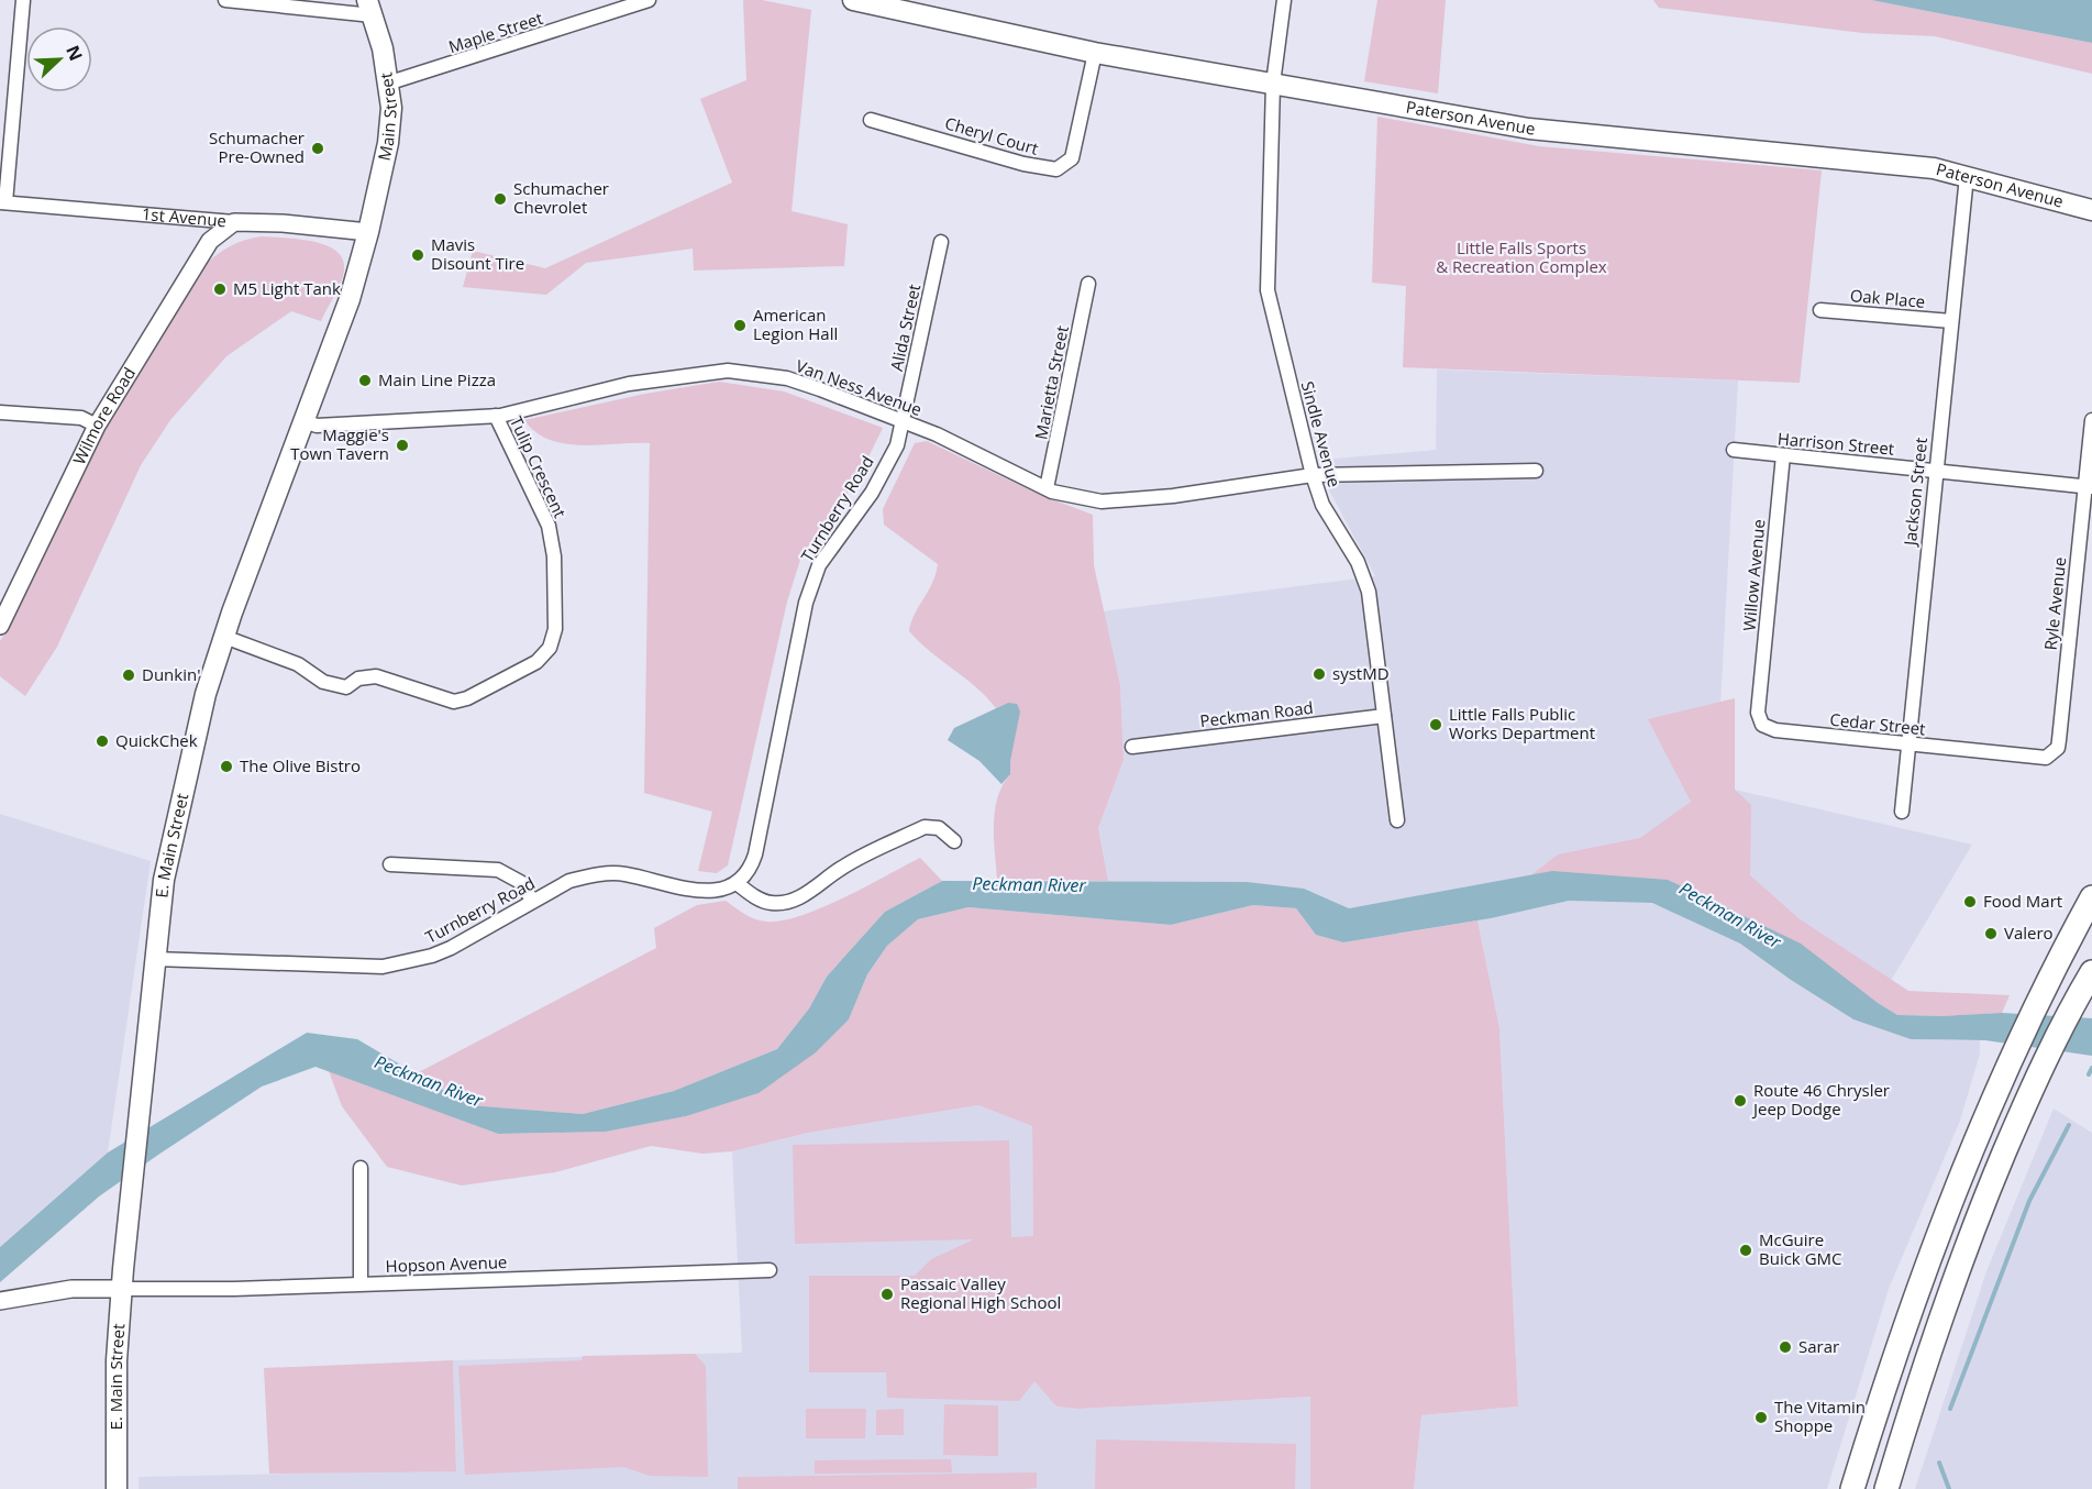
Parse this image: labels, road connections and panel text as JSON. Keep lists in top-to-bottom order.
{
  "streets": {
    "main road": ["Main Street", "Paterson Avenue", "E. Main Street"],
    "street": [
      "Maple Street",
      "Cheryl Court",
      "1st Avenue",
      "Oak Place",
      "Alida Street",
      "Marietta Street",
      "Van Ness Avenue",
      "Wilmore Road",
      "Sindle Avenue",
      "Harrison Street",
      "Tulip Crescent",
      "Jackson Street",
      "Turnberry Road",
      "Willow Avenue",
      "Ryle Avenue",
      "Peckman Road",
      "Cedar Street",
      "Hopson Avenue"
    ]
  },
  "crossings": [
    ["Maple Street", "Main Street"],
    ["Main Street", "1st Avenue"],
    ["Main Street", "E. Main Street"],
    ["Paterson Avenue", "Cheryl Court"],
    ["Paterson Avenue", "Sindle Avenue"],
    ["Paterson Avenue", "Jackson Street"],
    ["1st Avenue", "Wilmore Road"],
    ["1st Avenue", "E. Main Street"],
    ["Oak Place", "Jackson Street"],
    ["Alida Street", "Van Ness Avenue"],
    ["Alida Street", "Turnberry Road"],
    ["Marietta Street", "Van Ness Avenue"],
    ["Van Ness Avenue", "Sindle Avenue"],
    ["Van Ness Avenue", "Tulip Crescent"],
    ["Van Ness Avenue", "Turnberry Road"],
    ["Van Ness Avenue", "E. Main Street"],
    ["Sindle Avenue", "Peckman Road"],
    ["Harrison Street", "Jackson Street"],
    ["Harrison Street", "Willow Avenue"],
    ["Harrison Street", "Ryle Avenue"],
    ["Tulip Crescent", "E. Main Street"],
    ["Jackson Street", "Cedar Street"],
    ["Turnberry Road", "E. Main Street"],
    ["Willow Avenue", "Cedar Street"],
    ["Ryle Avenue", "Cedar Street"],
    ["E. Main Street", "Hopson Avenue"]
  ],
  "water": ["Peckman River"],
  "parks": ["Little Falls Sports & Recreation Complex"],
  "places": [
    "Schumacher Pre-Owned",
    "Schumacher Chevrolet",
    "Mavis Disount Tire",
    "M5 Light Tank",
    "American Legion Hall",
    "Main Line Pizza",
    "Maggie's Town Tavern",
    "systMD",
    "Dunkin'",
    "Little Falls Public Works Department",
    "QuickChek",
    "The Olive Bistro",
    "Food Mart",
    "Valero",
    "Route 46 Chrysler Jeep Dodge",
    "McGuire Buick GMC",
    "Passaic Valley Regional High School",
    "Sarar",
    "The Vitamin Shoppe"
  ],
  "north": "top right"
}
